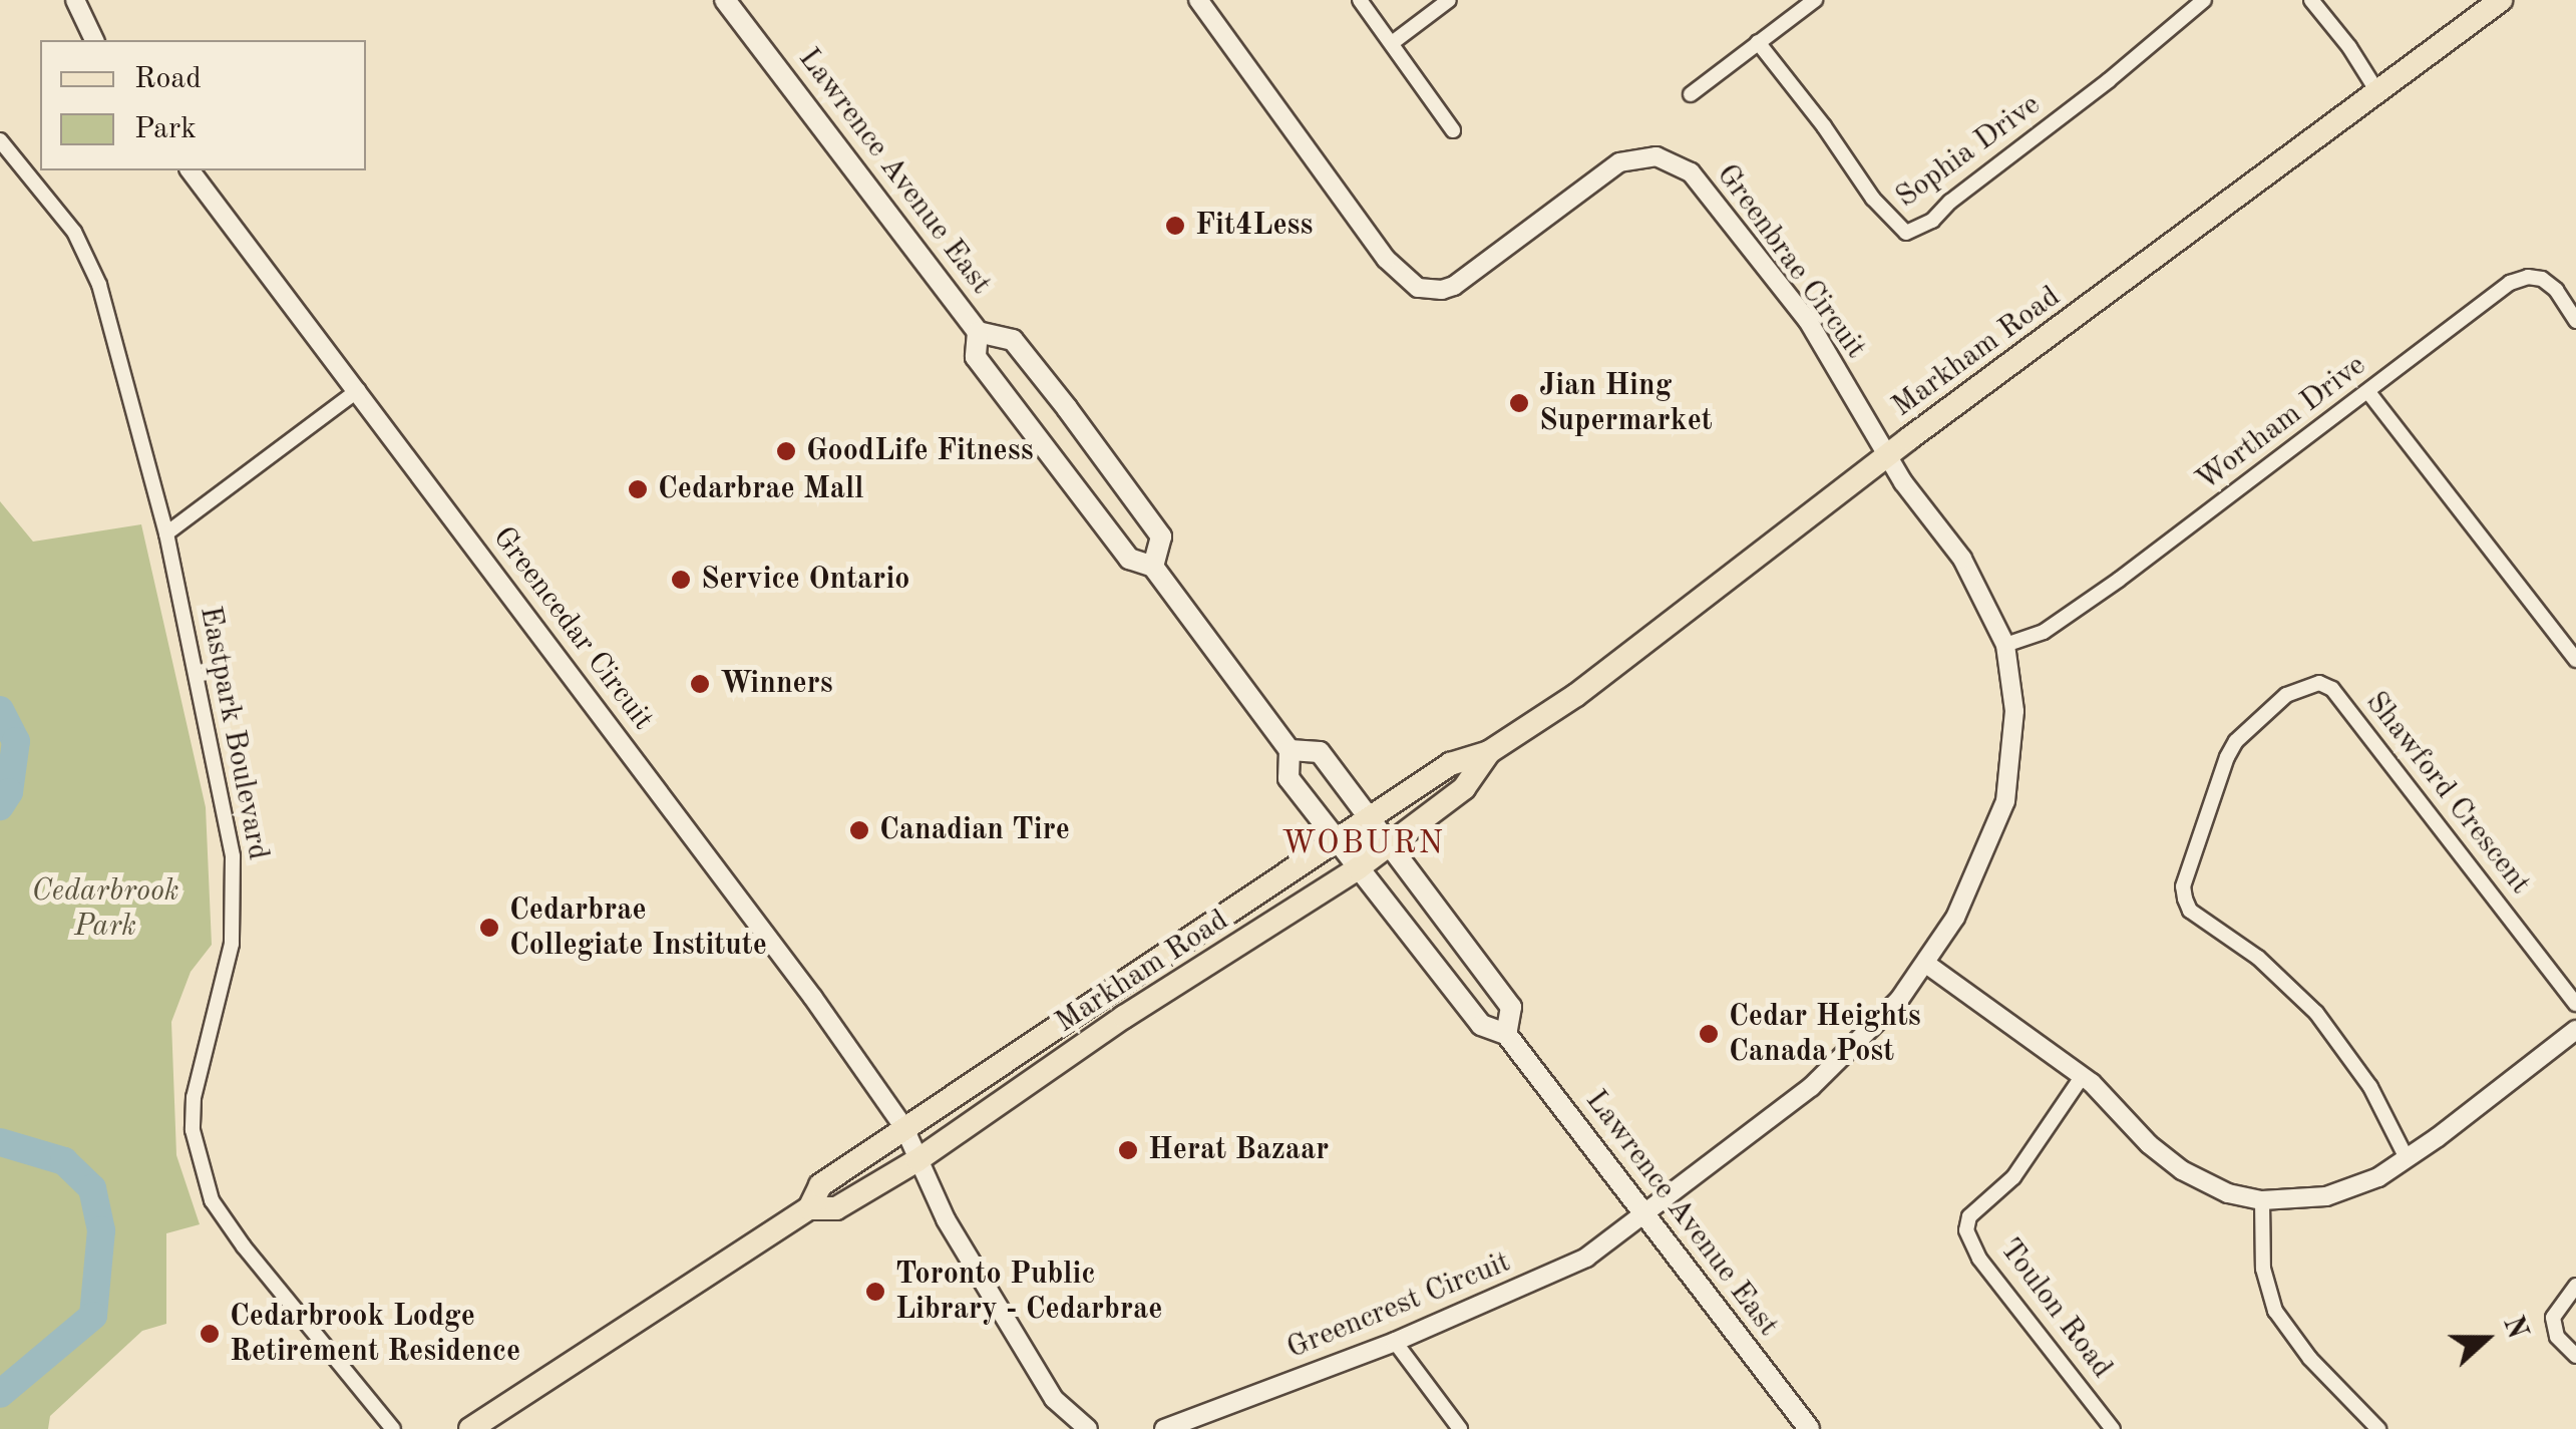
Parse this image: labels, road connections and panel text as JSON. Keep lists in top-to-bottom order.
{
  "streets": {
    "main road": ["Lawrence Avenue East", "Markham Road"],
    "street": [
      "Sophia Drive",
      "Greenbrae Circuit",
      "Wortham Drive",
      "Greencedar Circuit",
      "Eastpark Boulevard",
      "Shawford Crescent",
      "Greencrest Circuit",
      "Toulon Road"
    ]
  },
  "crossings": [
    ["Lawrence Avenue East", "Markham Road"],
    ["Lawrence Avenue East", "Greencrest Circuit"],
    ["Greenbrae Circuit", "Markham Road"],
    ["Greenbrae Circuit", "Wortham Drive"],
    ["Greenbrae Circuit", "Greencrest Circuit"],
    ["Markham Road", "Greencedar Circuit"]
  ],
  "districts": ["WOBURN"],
  "parks": ["Cedarbrook Park"],
  "places": [
    "Fit4Less",
    "Jian Hing Supermarket",
    "GoodLife Fitness",
    "Cedarbrae Mall",
    "Service Ontario",
    "Winners",
    "Canadian Tire",
    "Cedarbrae Collegiate Institute",
    "Cedar Heights Canada Post",
    "Herat Bazaar",
    "Toronto Public Library - Cedarbrae",
    "Cedarbrook Lodge Retirement Residence"
  ],
  "legend": ["Road", "Park"],
  "north": "right"
}
